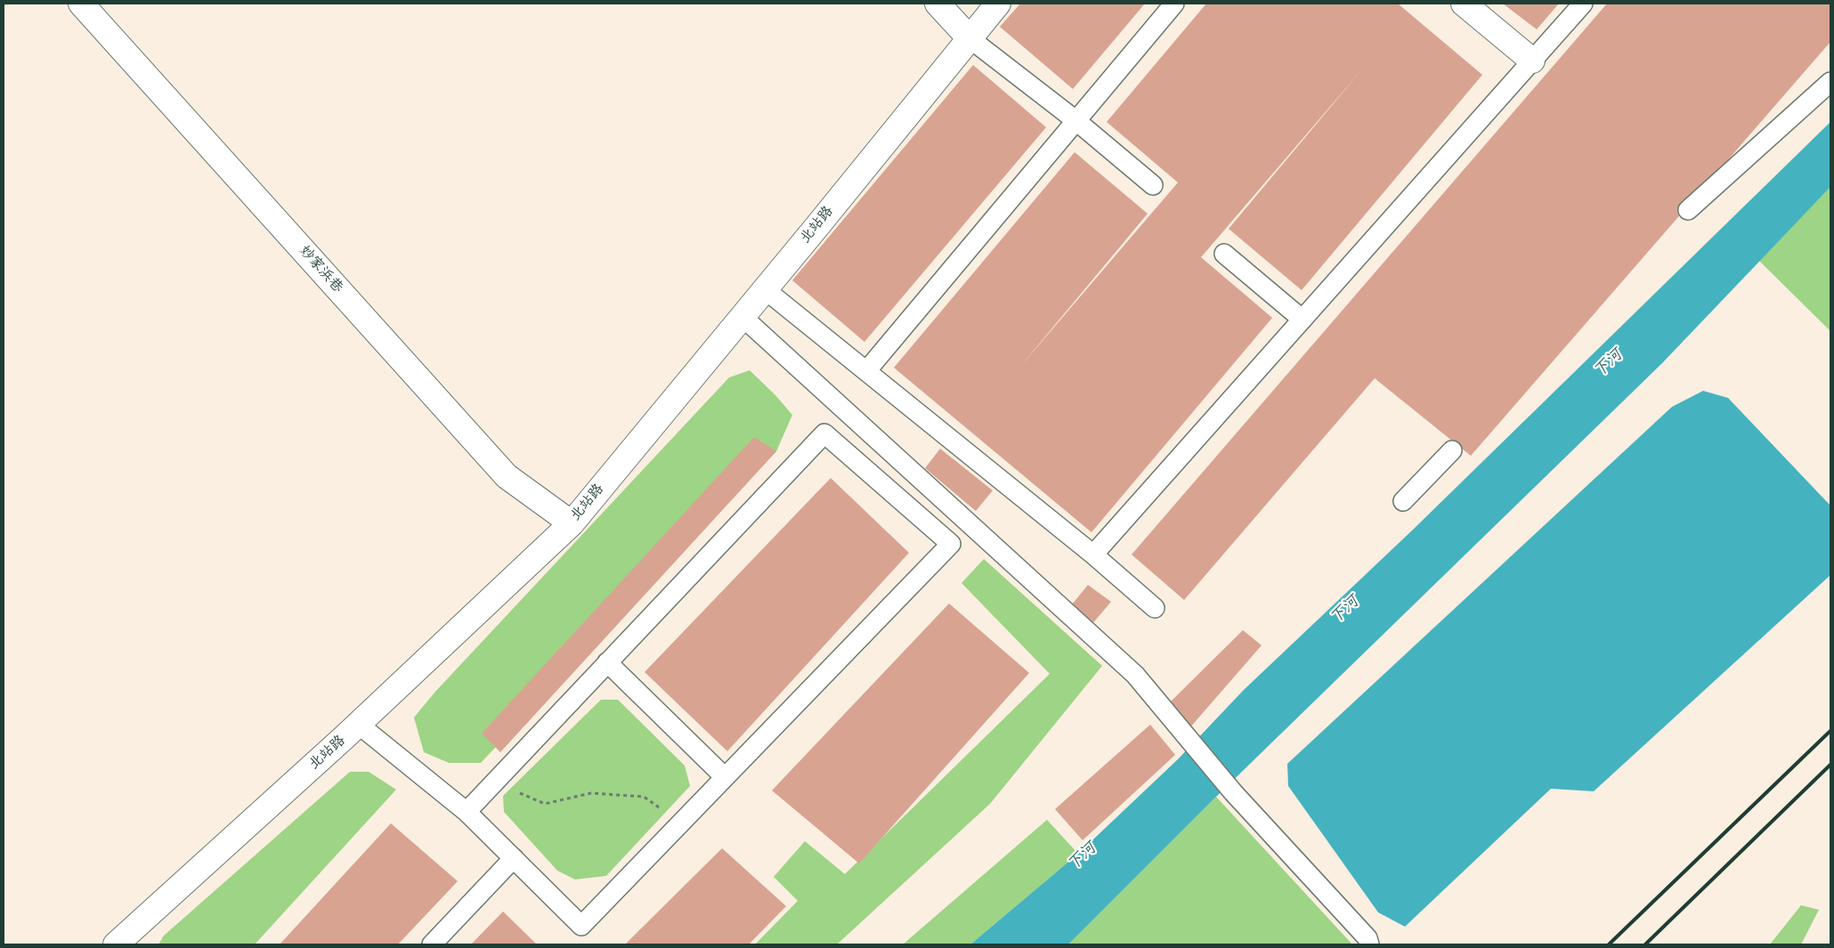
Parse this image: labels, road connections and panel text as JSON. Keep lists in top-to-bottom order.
{
  "streets": {
    "street": ["北站路", "妙家浜巷"]
  },
  "crossings": [
    ["北站路", "妙家浜巷"]
  ],
  "water": ["下河"]
}
